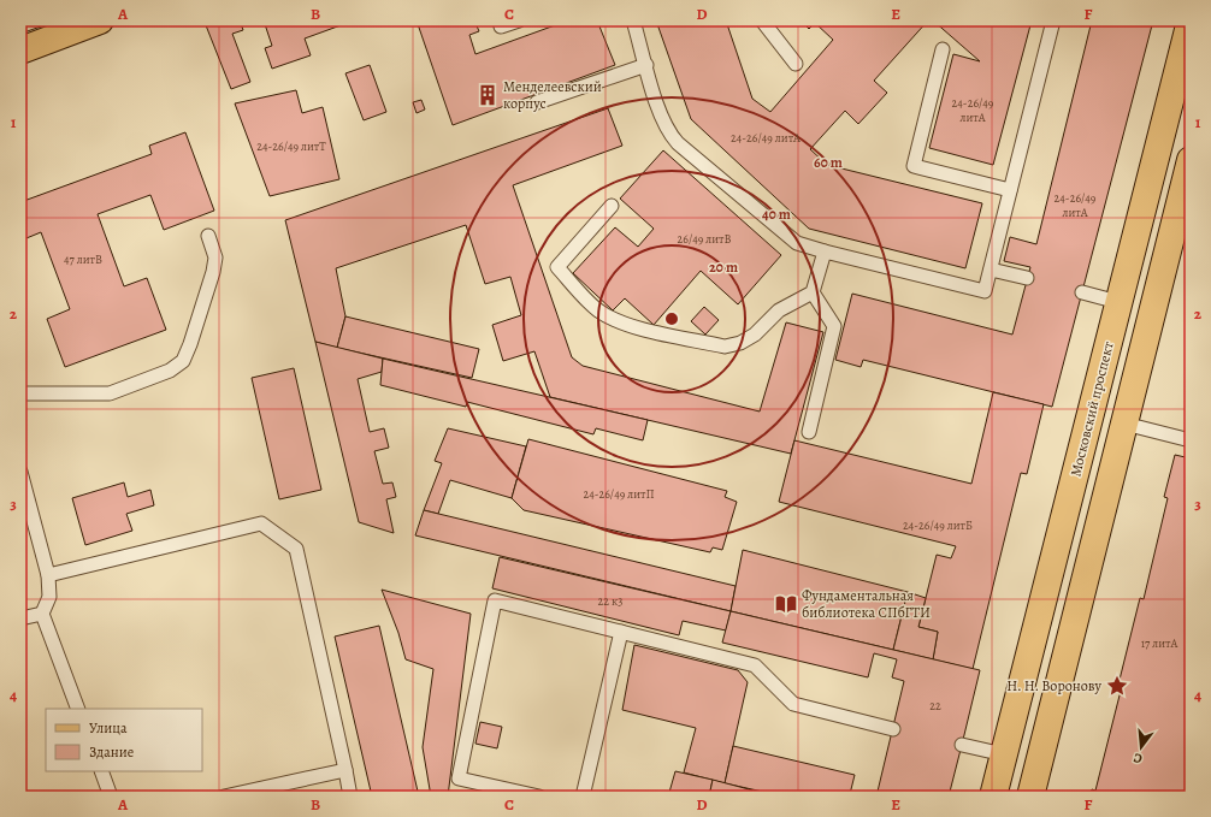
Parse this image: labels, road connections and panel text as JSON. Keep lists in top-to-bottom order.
{
  "streets": {
    "main road": ["Московский проспект"]
  },
  "places": {
    "building": ["Менделеевский корпус"],
    "library": ["Фундаментальная библиотека СПбГТИ"],
    "place": ["Н. Н. Воронову"]
  },
  "house_numbers": [
    "24-26/49 литА",
    "24-26/49 литА",
    "24-26/49 литТ",
    "24-26/49 литА",
    "26/49 литВ",
    "47 литВ",
    "24-26/49 литП",
    "24-26/49 литБ",
    "22 к3",
    "17 литА",
    "22"
  ],
  "legend": ["Улица", "Здание"],
  "north": "bottom",
  "grid": {
    "columns": [
      "A",
      "B",
      "C",
      "D",
      "E",
      "F"
    ],
    "rows": [
      "1",
      "2",
      "3",
      "4"
    ]
  },
  "rings": ["60 m", "40 m", "20 m"]
}
